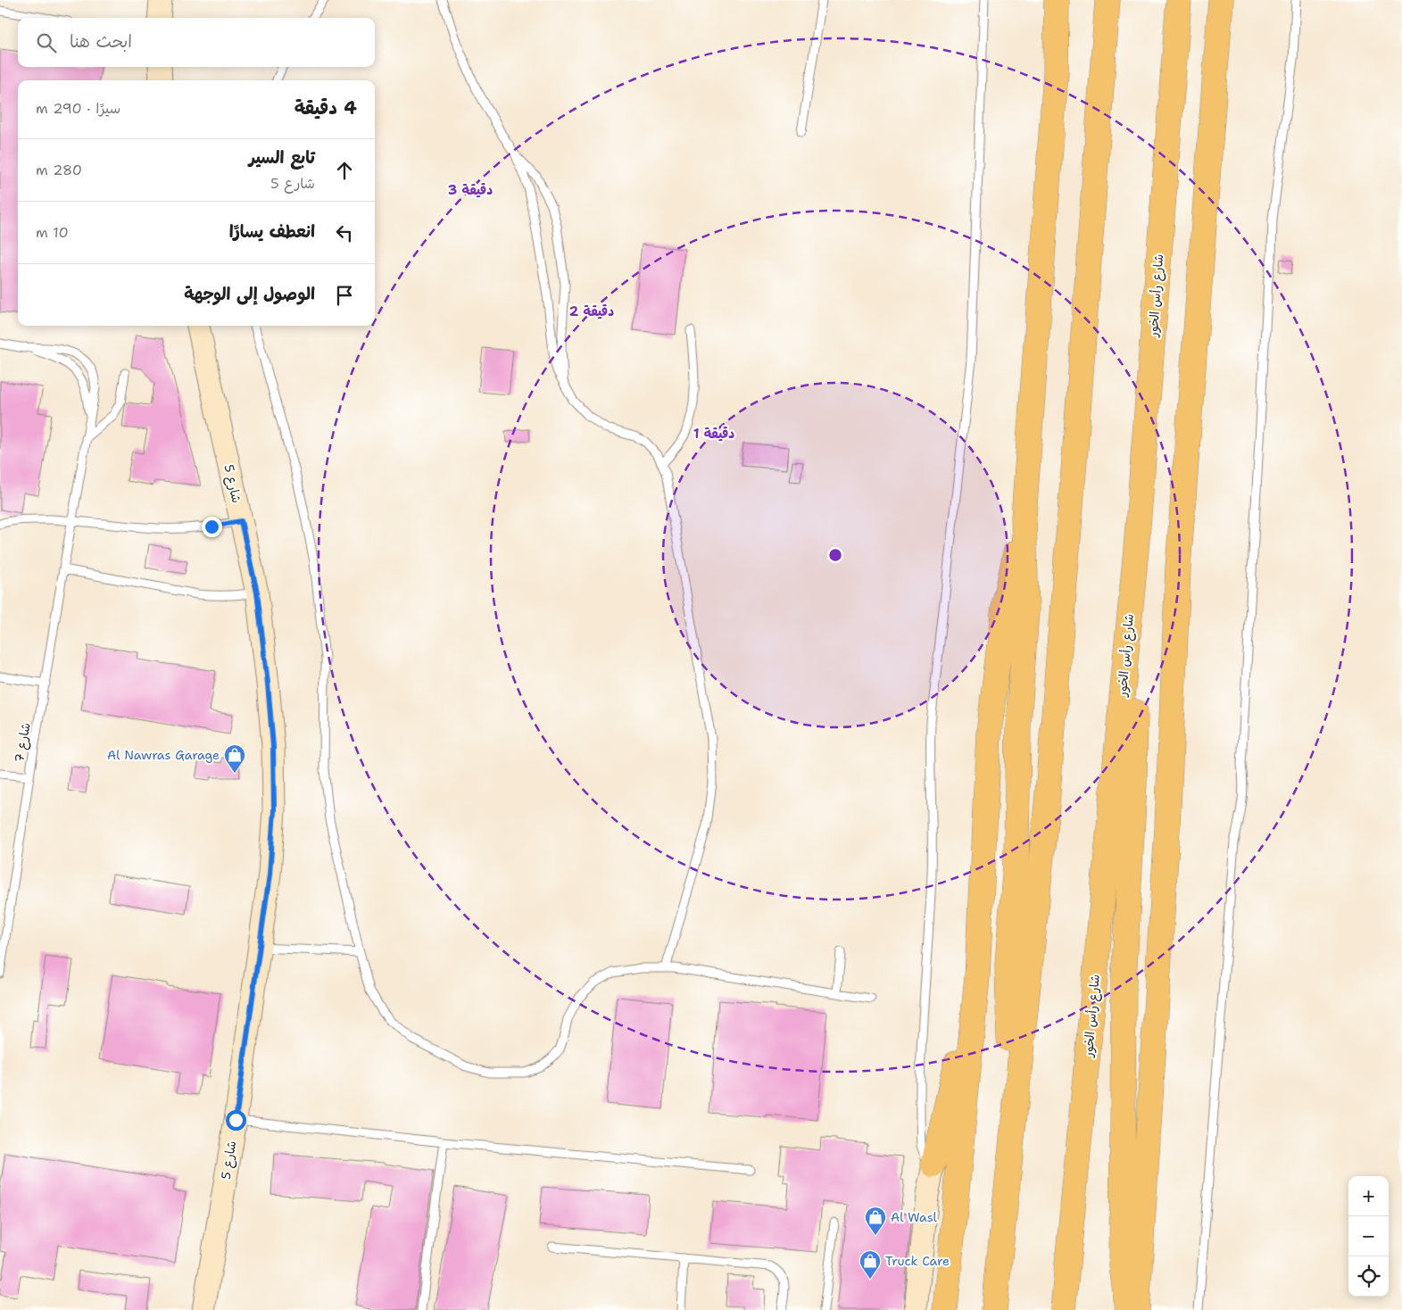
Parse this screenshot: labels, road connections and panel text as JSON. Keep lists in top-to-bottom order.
{
  "streets": {
    "highway": ["شارع رأس الخور"],
    "street": ["شارع 5"],
    "lane": ["شارع 7"]
  },
  "places": {
    "shop": ["Al Nawras Garage", "Al Wasl", "Truck Care"]
  },
  "page": {
    "search": "ابحث هنا",
    "heading": ["4 دقيقة", "سيرًا · 290 m"],
    "list": [
      ["تابع السير", "شارع 5", "280 m"],
      ["انعطف يسارًا", "10 m"],
      "الوصول إلى الوجهة"
    ],
    "map_buttons": ["+", "−"]
  },
  "rings": ["3 دقيقة", "2 دقيقة", "1 دقيقة"]
}
